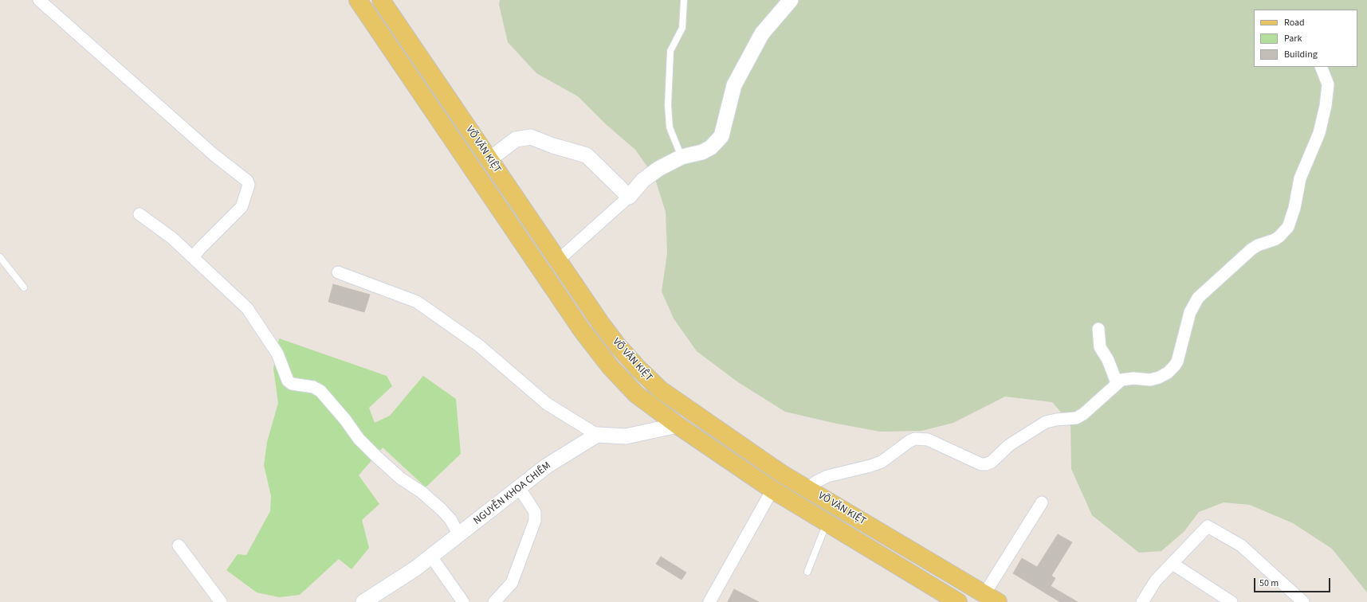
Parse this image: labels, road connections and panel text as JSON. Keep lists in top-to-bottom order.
{
  "streets": {
    "main road": ["VÕ VĂN KIỆT"],
    "street": ["NGUYỄN KHOA CHIÊM"]
  },
  "legend": ["Road", "Park", "Building"],
  "scale_bar": "50 m"
}
